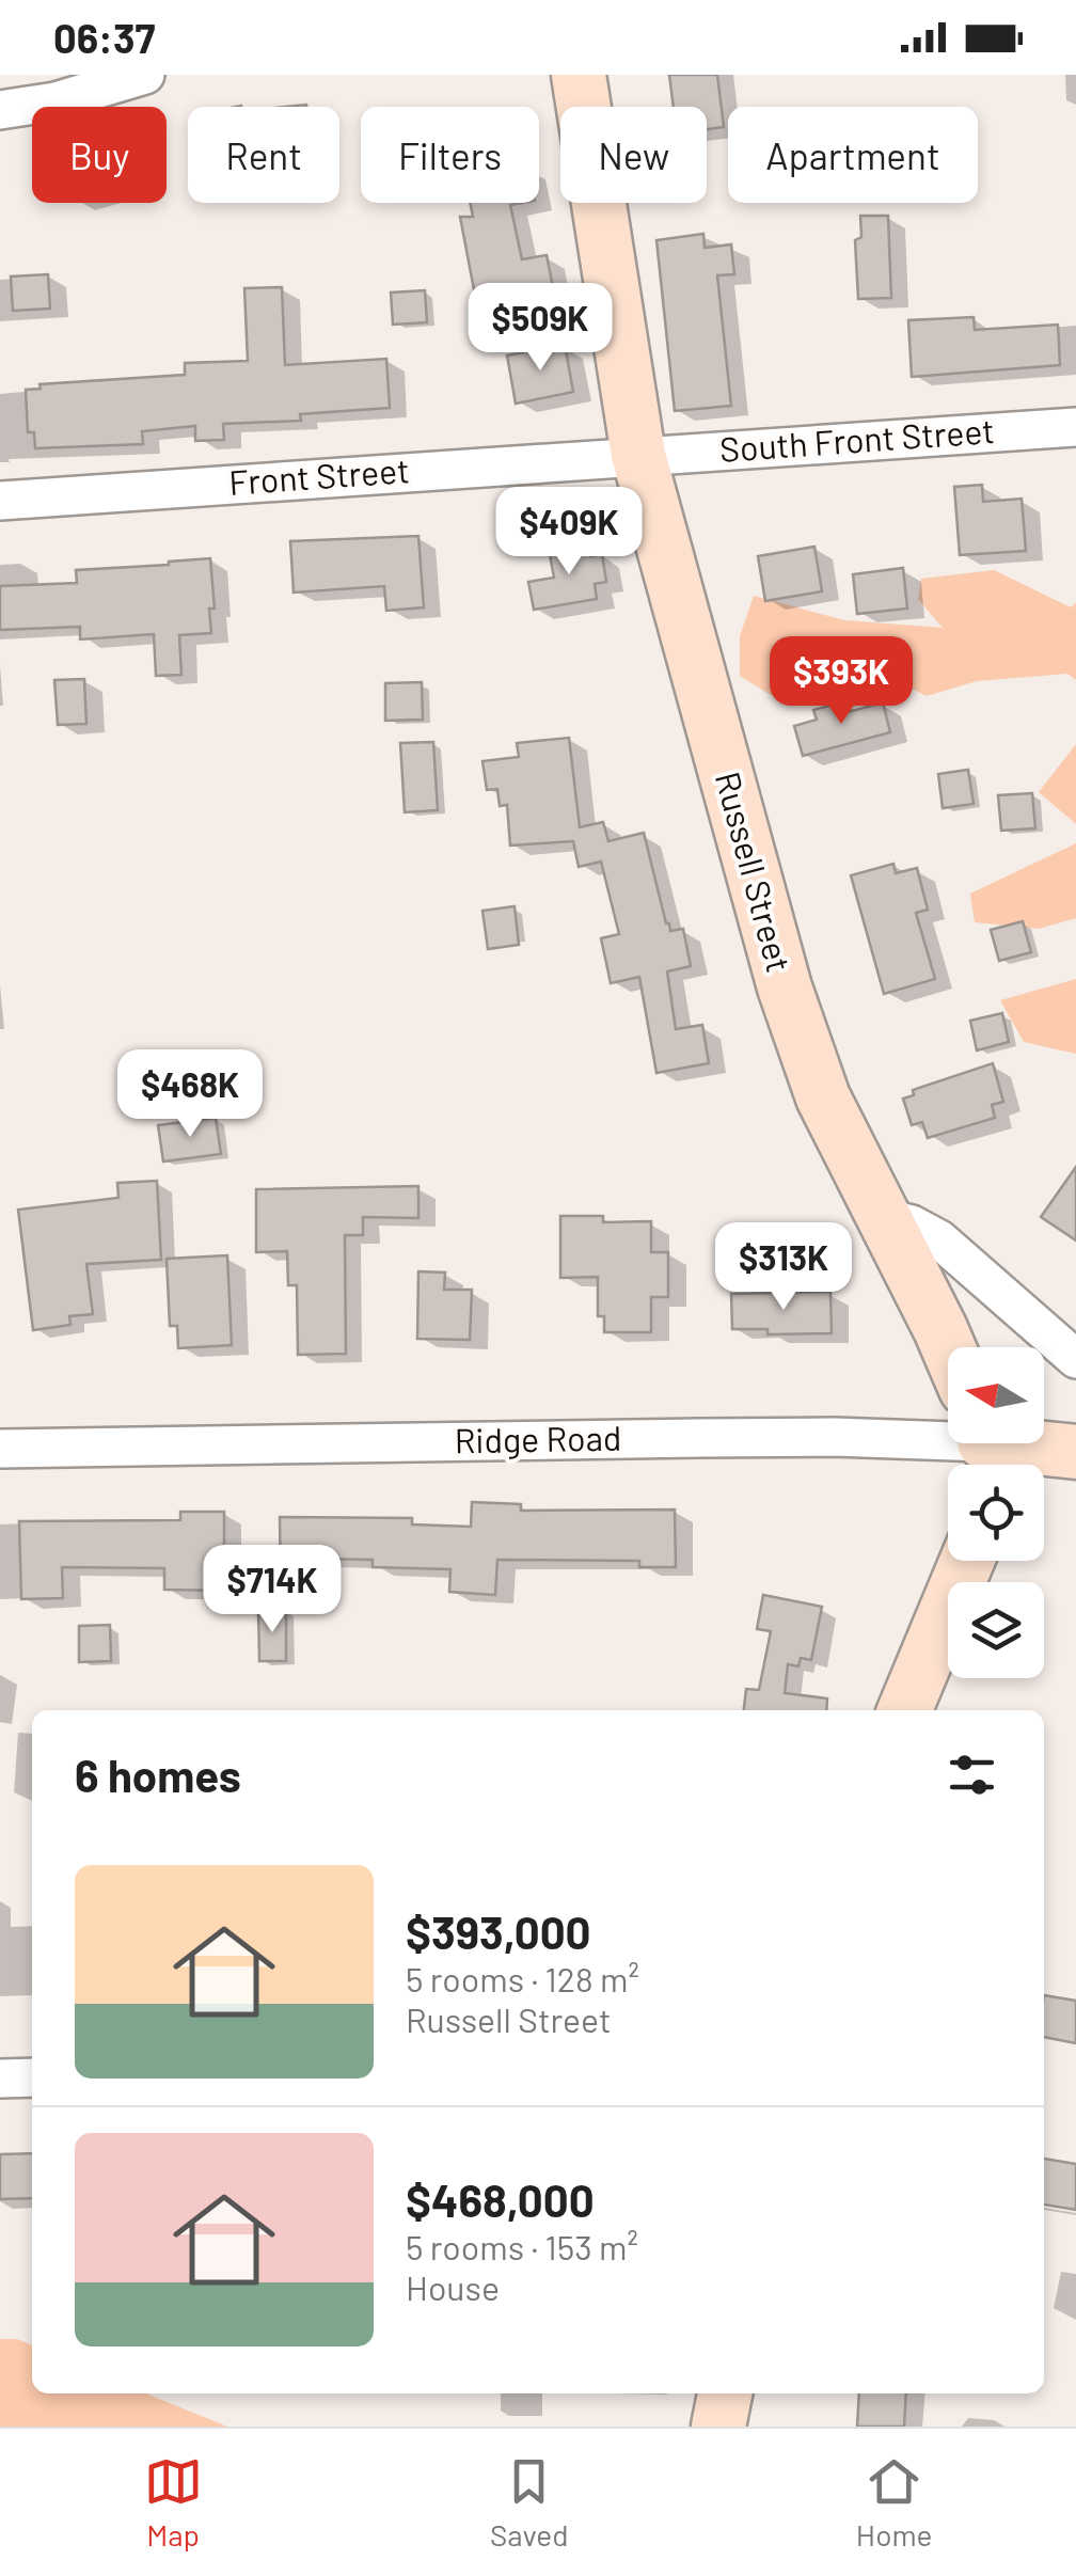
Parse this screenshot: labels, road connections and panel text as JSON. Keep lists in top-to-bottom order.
{
  "streets": {
    "main road": ["Russell Street", "Ridge Road"],
    "street": ["South Front Street", "Front Street"]
  },
  "crossings": [
    ["South Front Street", "Front Street"],
    ["South Front Street", "Russell Street"],
    ["Front Street", "Russell Street"]
  ],
  "north": "left",
  "page": {
    "status": "06:37",
    "chip": [
      "Buy",
      "Rent",
      "Filters",
      "New",
      "Apartment"
    ],
    "price": [
      "$509K",
      "$409K",
      "$393K",
      "$468K",
      "$313K",
      "$714K"
    ],
    "heading": "6 homes",
    "list": [
      {
        "name": "$393,000",
        "note": "5 rooms · 128 m² · Russell Street"
      },
      {
        "name": "$468,000",
        "note": "5 rooms · 153 m² · House"
      }
    ],
    "tabs": ["Map", "Saved", "Home"]
  }
}
